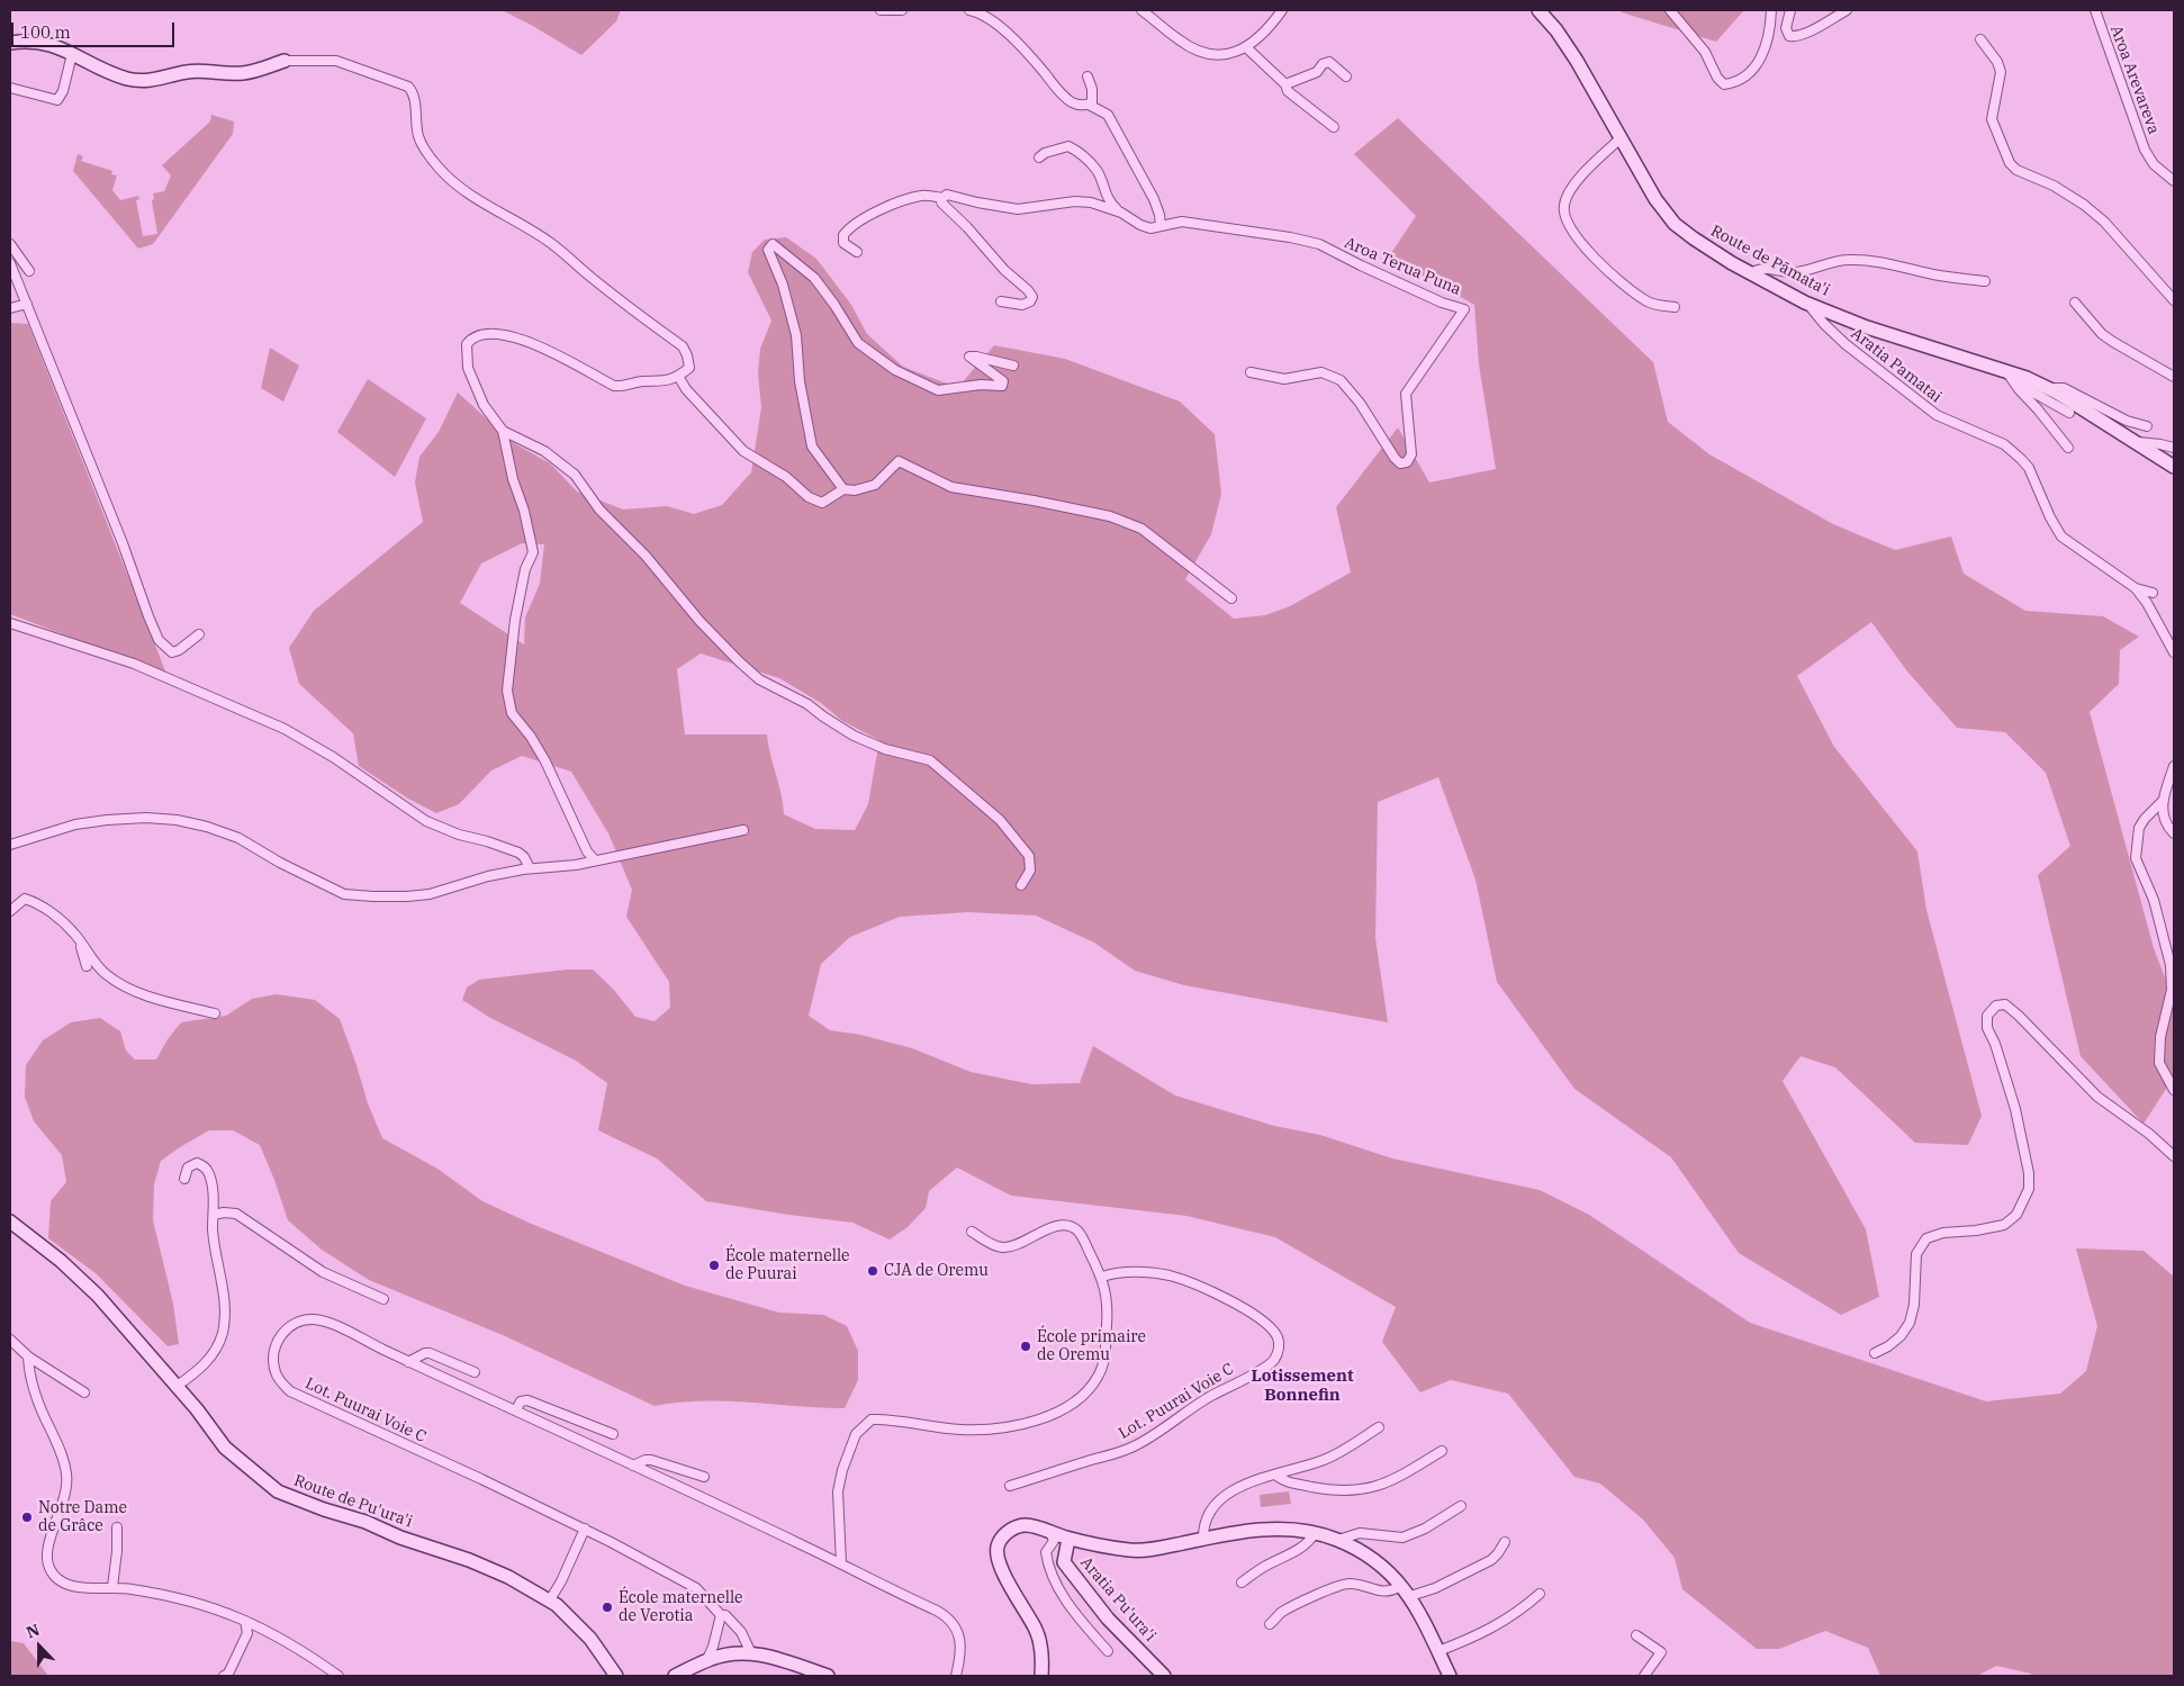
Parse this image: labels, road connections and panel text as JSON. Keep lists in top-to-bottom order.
{
  "streets": {
    "main road": ["Route de Pāmata'i", "Route de Pu'ura'i", "Aratia Pu'ura'i"],
    "street": [
      "Aroa Arevareva",
      "Aroa Terua Puna",
      "Aratia Pamatai",
      "Lot. Puurai Voie C"
    ]
  },
  "crossings": [
    ["Route de Pāmata'i", "Aratia Pamatai"]
  ],
  "districts": ["Lotissement Bonnefin"],
  "places": [
    "École maternelle de Puurai",
    "CJA de Oremu",
    "École primaire de Oremu",
    "Notre Dame de Grâce",
    "École maternelle de Verotia"
  ],
  "scale_bar": "100 m",
  "north": "top"
}
